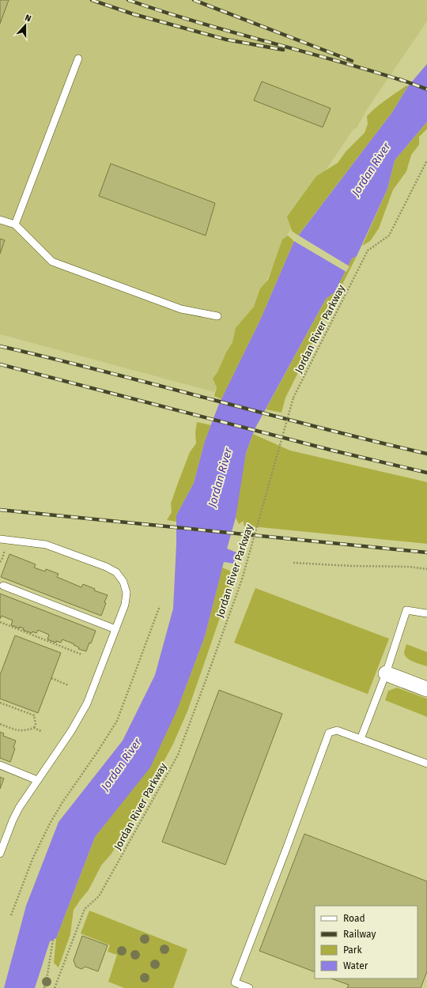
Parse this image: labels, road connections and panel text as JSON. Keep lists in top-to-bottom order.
{
  "streets": {
    "path": ["Jordan River Parkway"]
  },
  "water": ["Jordan River"],
  "legend": [
    "Road",
    "Railway",
    "Park",
    "Water"
  ],
  "north": "top"
}
